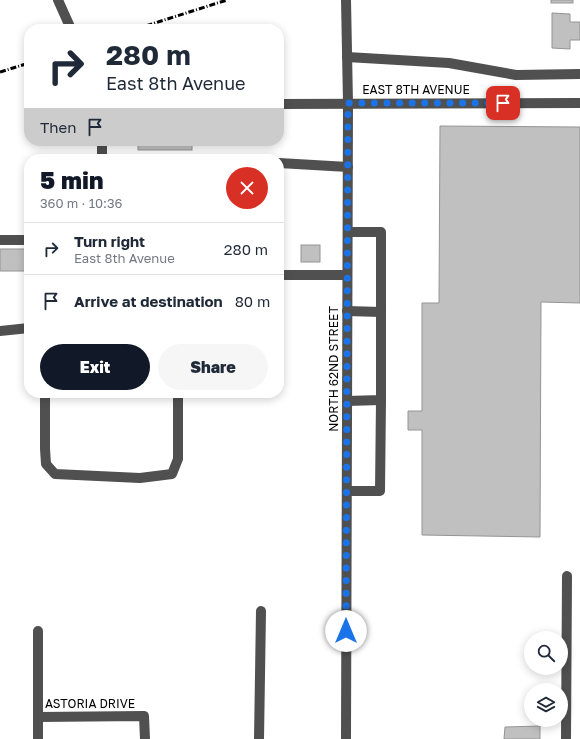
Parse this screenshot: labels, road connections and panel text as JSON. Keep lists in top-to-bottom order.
{
  "streets": {
    "street": ["EAST 8TH AVENUE", "NORTH 62ND STREET", "ASTORIA DRIVE"]
  },
  "crossings": [
    ["EAST 8TH AVENUE", "NORTH 62ND STREET"]
  ],
  "page": {
    "turn": ["280 m", "East 8th Avenue"],
    "then": "Then",
    "heading": ["5 min", "360 m · 10:36"],
    "list": [
      {
        "name": "Turn right",
        "note": "East 8th Avenue",
        "value": "280 m"
      },
      {
        "name": "Arrive at destination",
        "value": "80 m"
      }
    ],
    "buttons": ["Exit", "Share"]
  }
}
